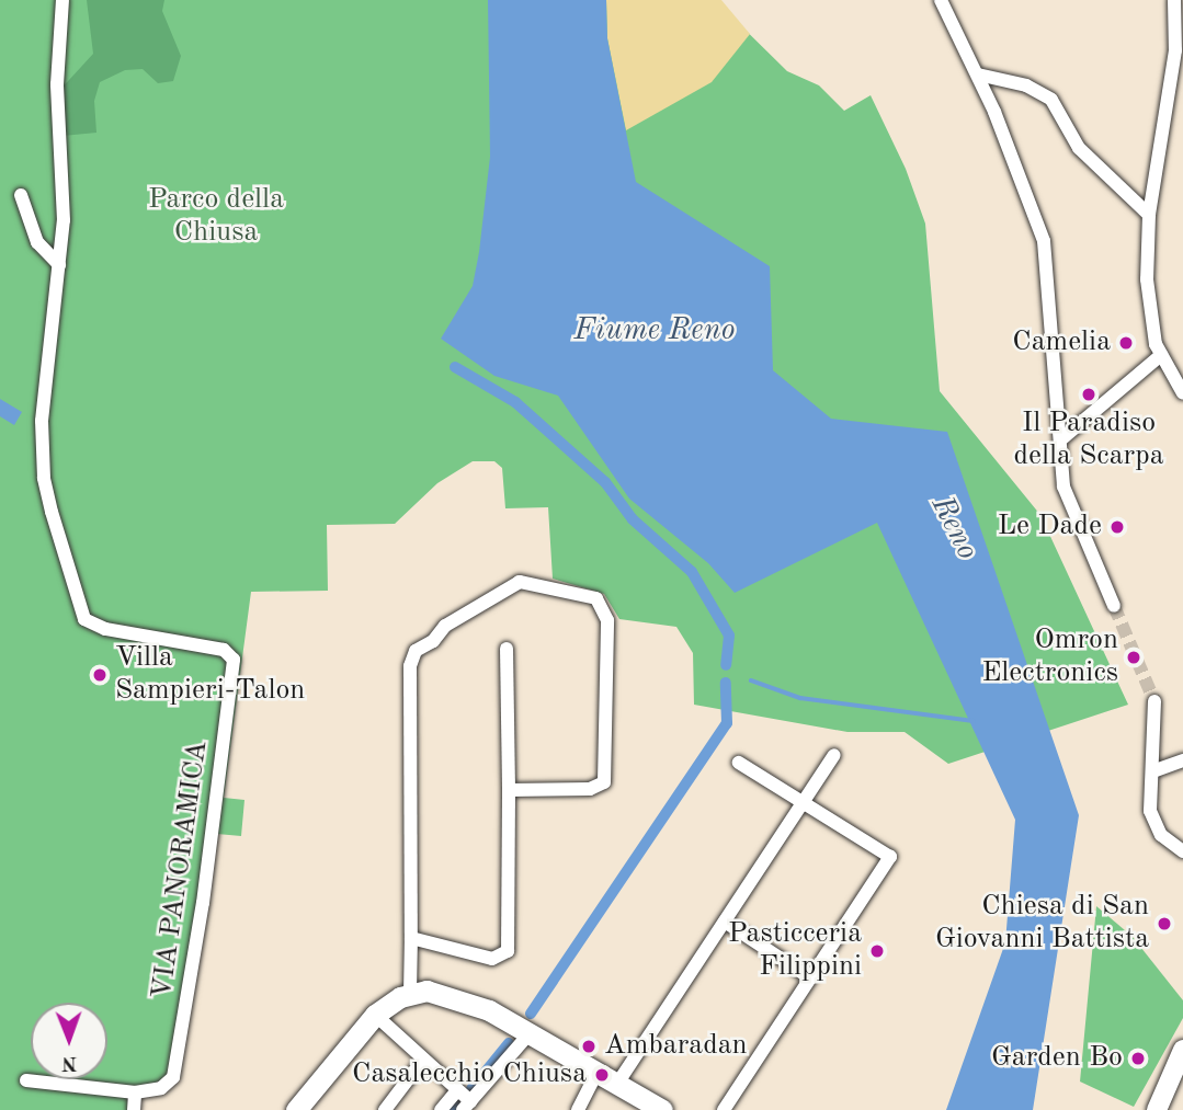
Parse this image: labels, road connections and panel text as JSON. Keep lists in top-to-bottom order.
{
  "streets": {
    "street": ["VIA PANORAMICA"]
  },
  "water": ["Fiume Reno", "Reno"],
  "parks": ["Parco della Chiusa"],
  "places": [
    "Camelia",
    "Il Paradiso della Scarpa",
    "Le Dade",
    "Omron Electronics",
    "Villa Sampieri-Talon",
    "Chiesa di San Giovanni Battista",
    "Pasticceria Filippini",
    "Ambaradan",
    "Garden Bo",
    "Casalecchio Chiusa"
  ],
  "north": "bottom"
}
